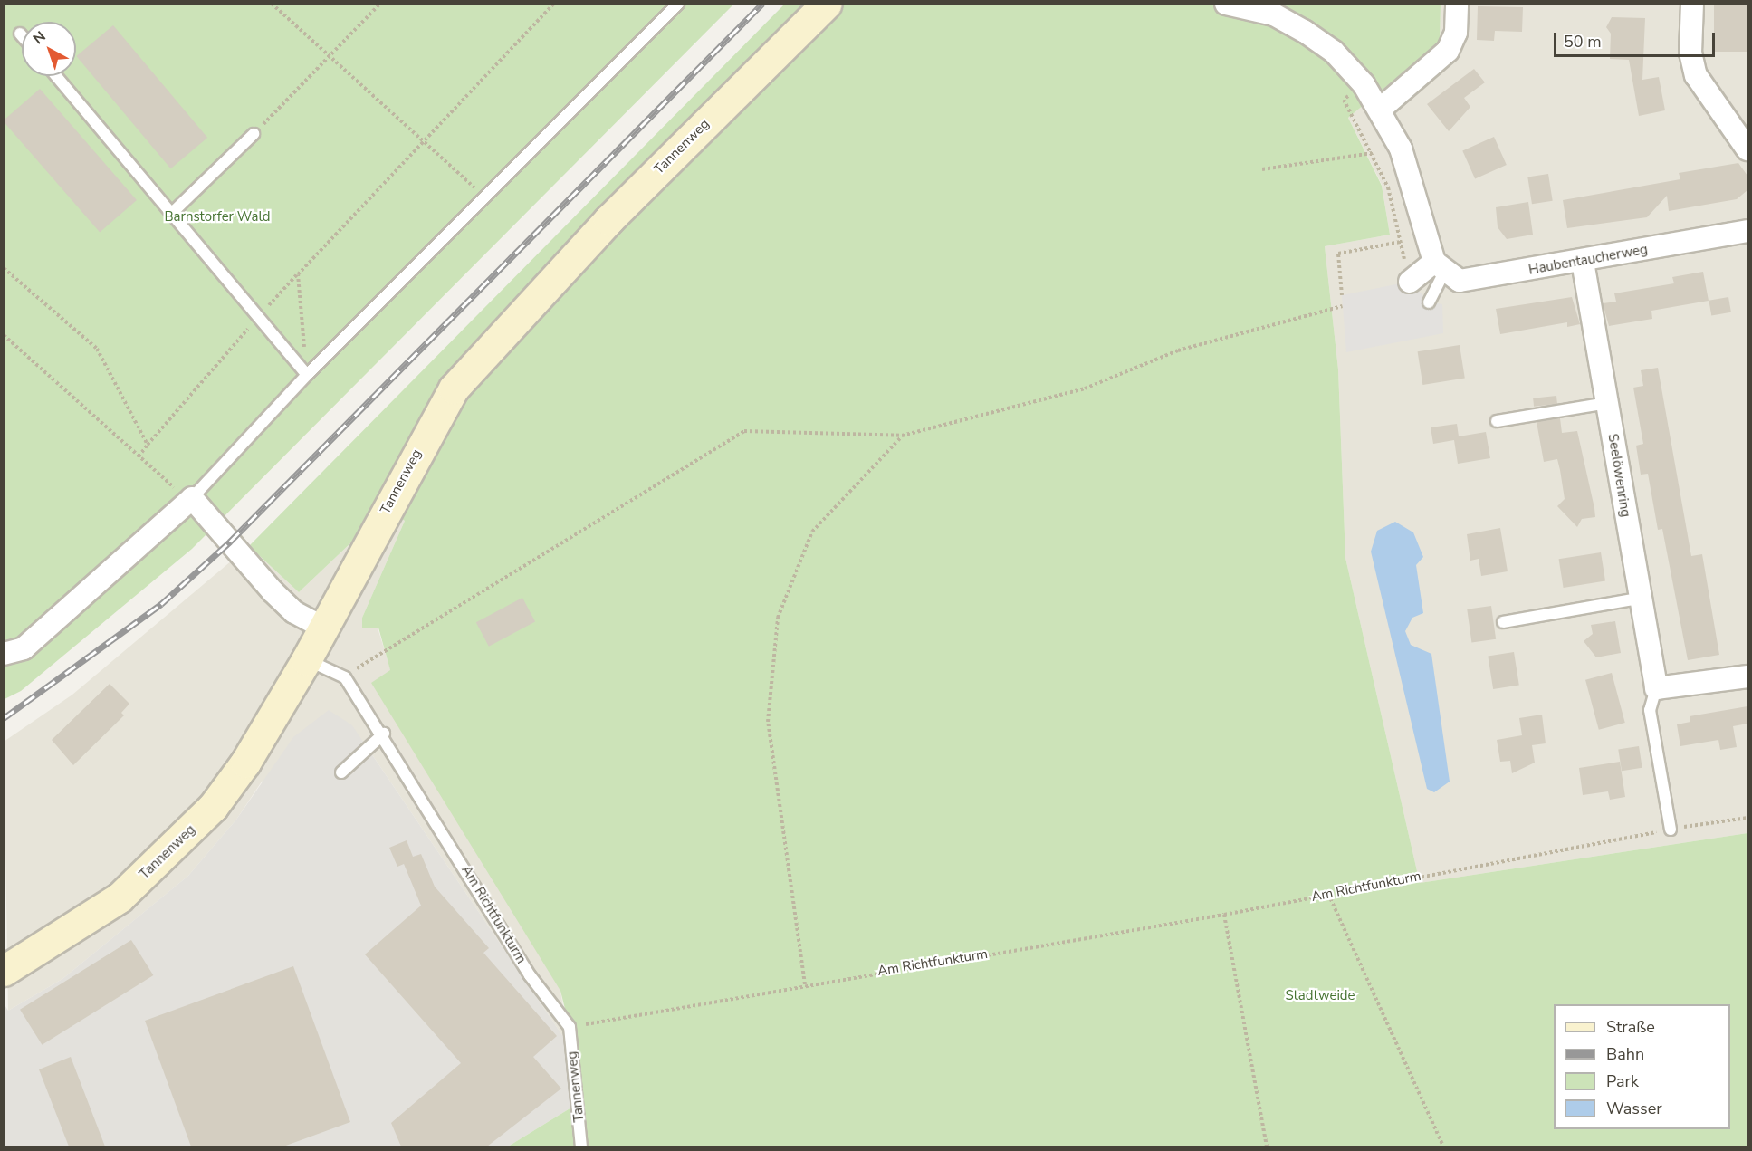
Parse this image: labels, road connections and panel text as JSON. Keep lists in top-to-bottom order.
{
  "streets": {
    "street": ["Tannenweg", "Haubentaucherweg", "Seelöwenring"],
    "lane": ["Am Richtfunkturm"]
  },
  "crossings": [
    ["Tannenweg", "Am Richtfunkturm"],
    ["Haubentaucherweg", "Seelöwenring"],
    ["Seelöwenring", "Am Richtfunkturm"]
  ],
  "parks": ["Barnstorfer Wald", "Stadtweide"],
  "legend": [
    "Straße",
    "Bahn",
    "Park",
    "Wasser"
  ],
  "scale_bar": "50 m",
  "north": "top left"
}
